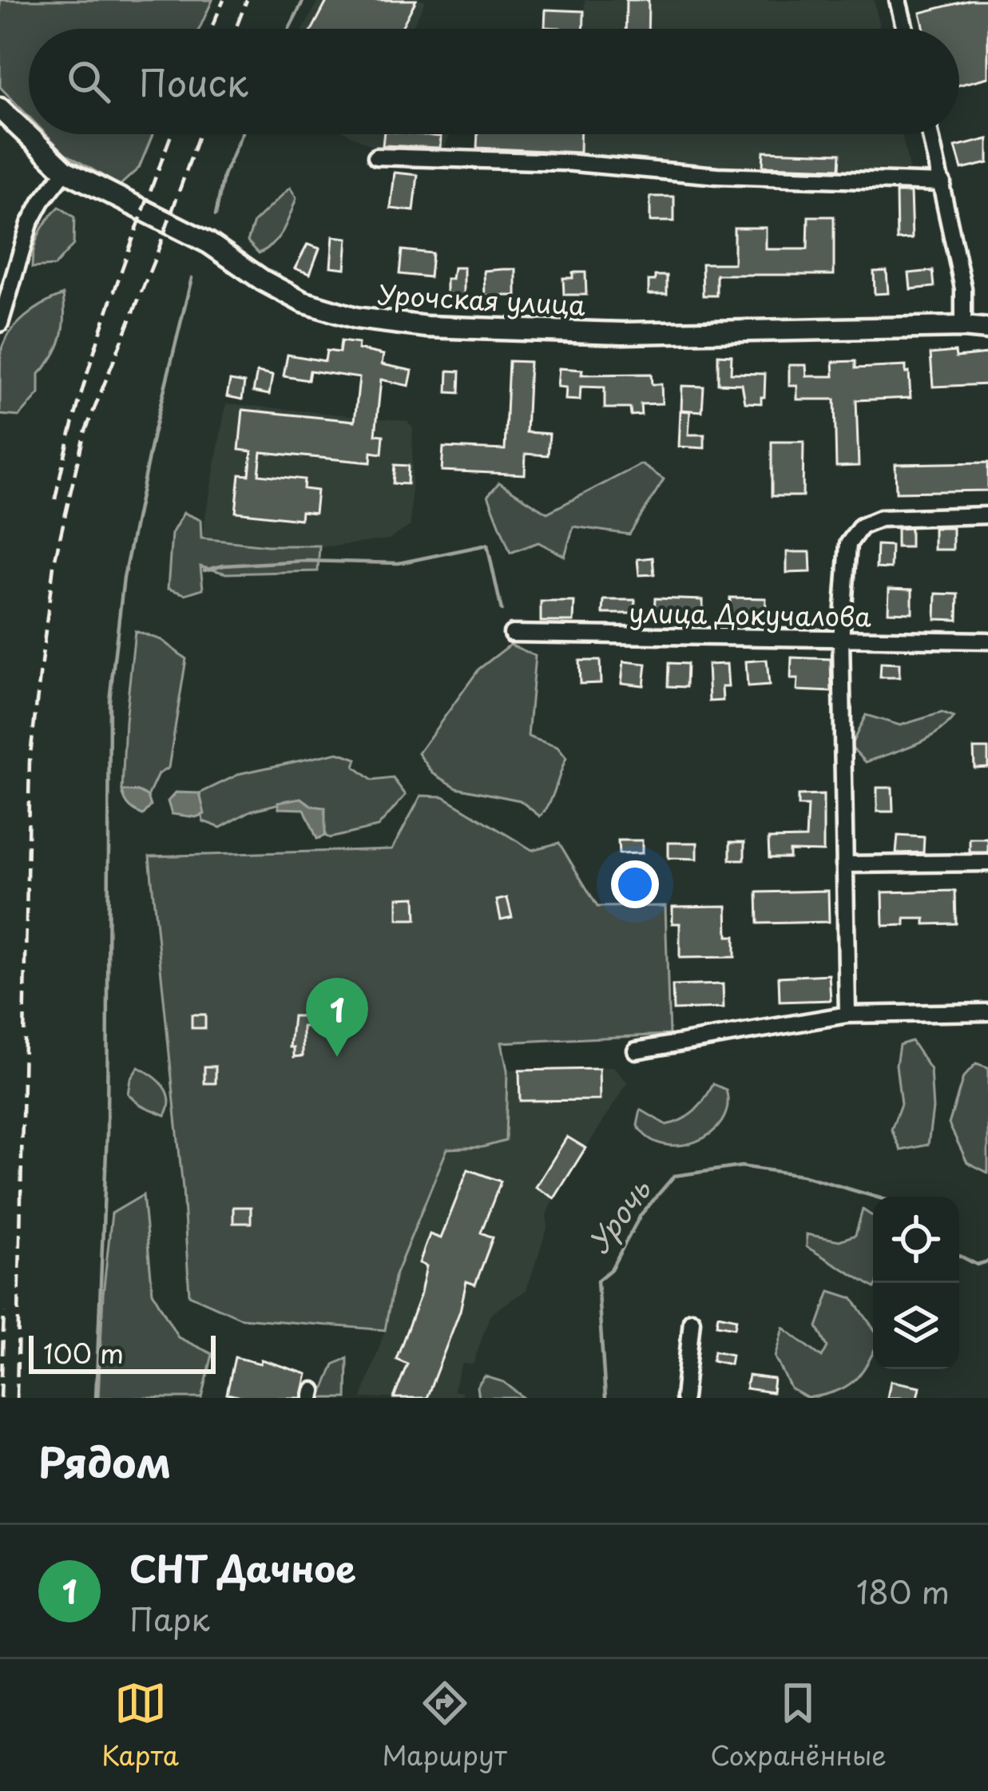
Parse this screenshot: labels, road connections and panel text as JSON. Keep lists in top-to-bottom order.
{
  "streets": {
    "main road": ["Урочская улица"],
    "street": ["улица Докучалова"]
  },
  "water": ["Урочь"],
  "scale_bar": "100 m",
  "page": {
    "search": "Поиск",
    "pins": "1",
    "scale": "100 m",
    "heading": "Рядом",
    "list": [
      {
        "mark": "1",
        "name": "СНТ Дачное",
        "note": "Парк",
        "value": "180 m"
      }
    ],
    "nav": ["Карта", "Маршрут", "Сохранённые"]
  }
}
